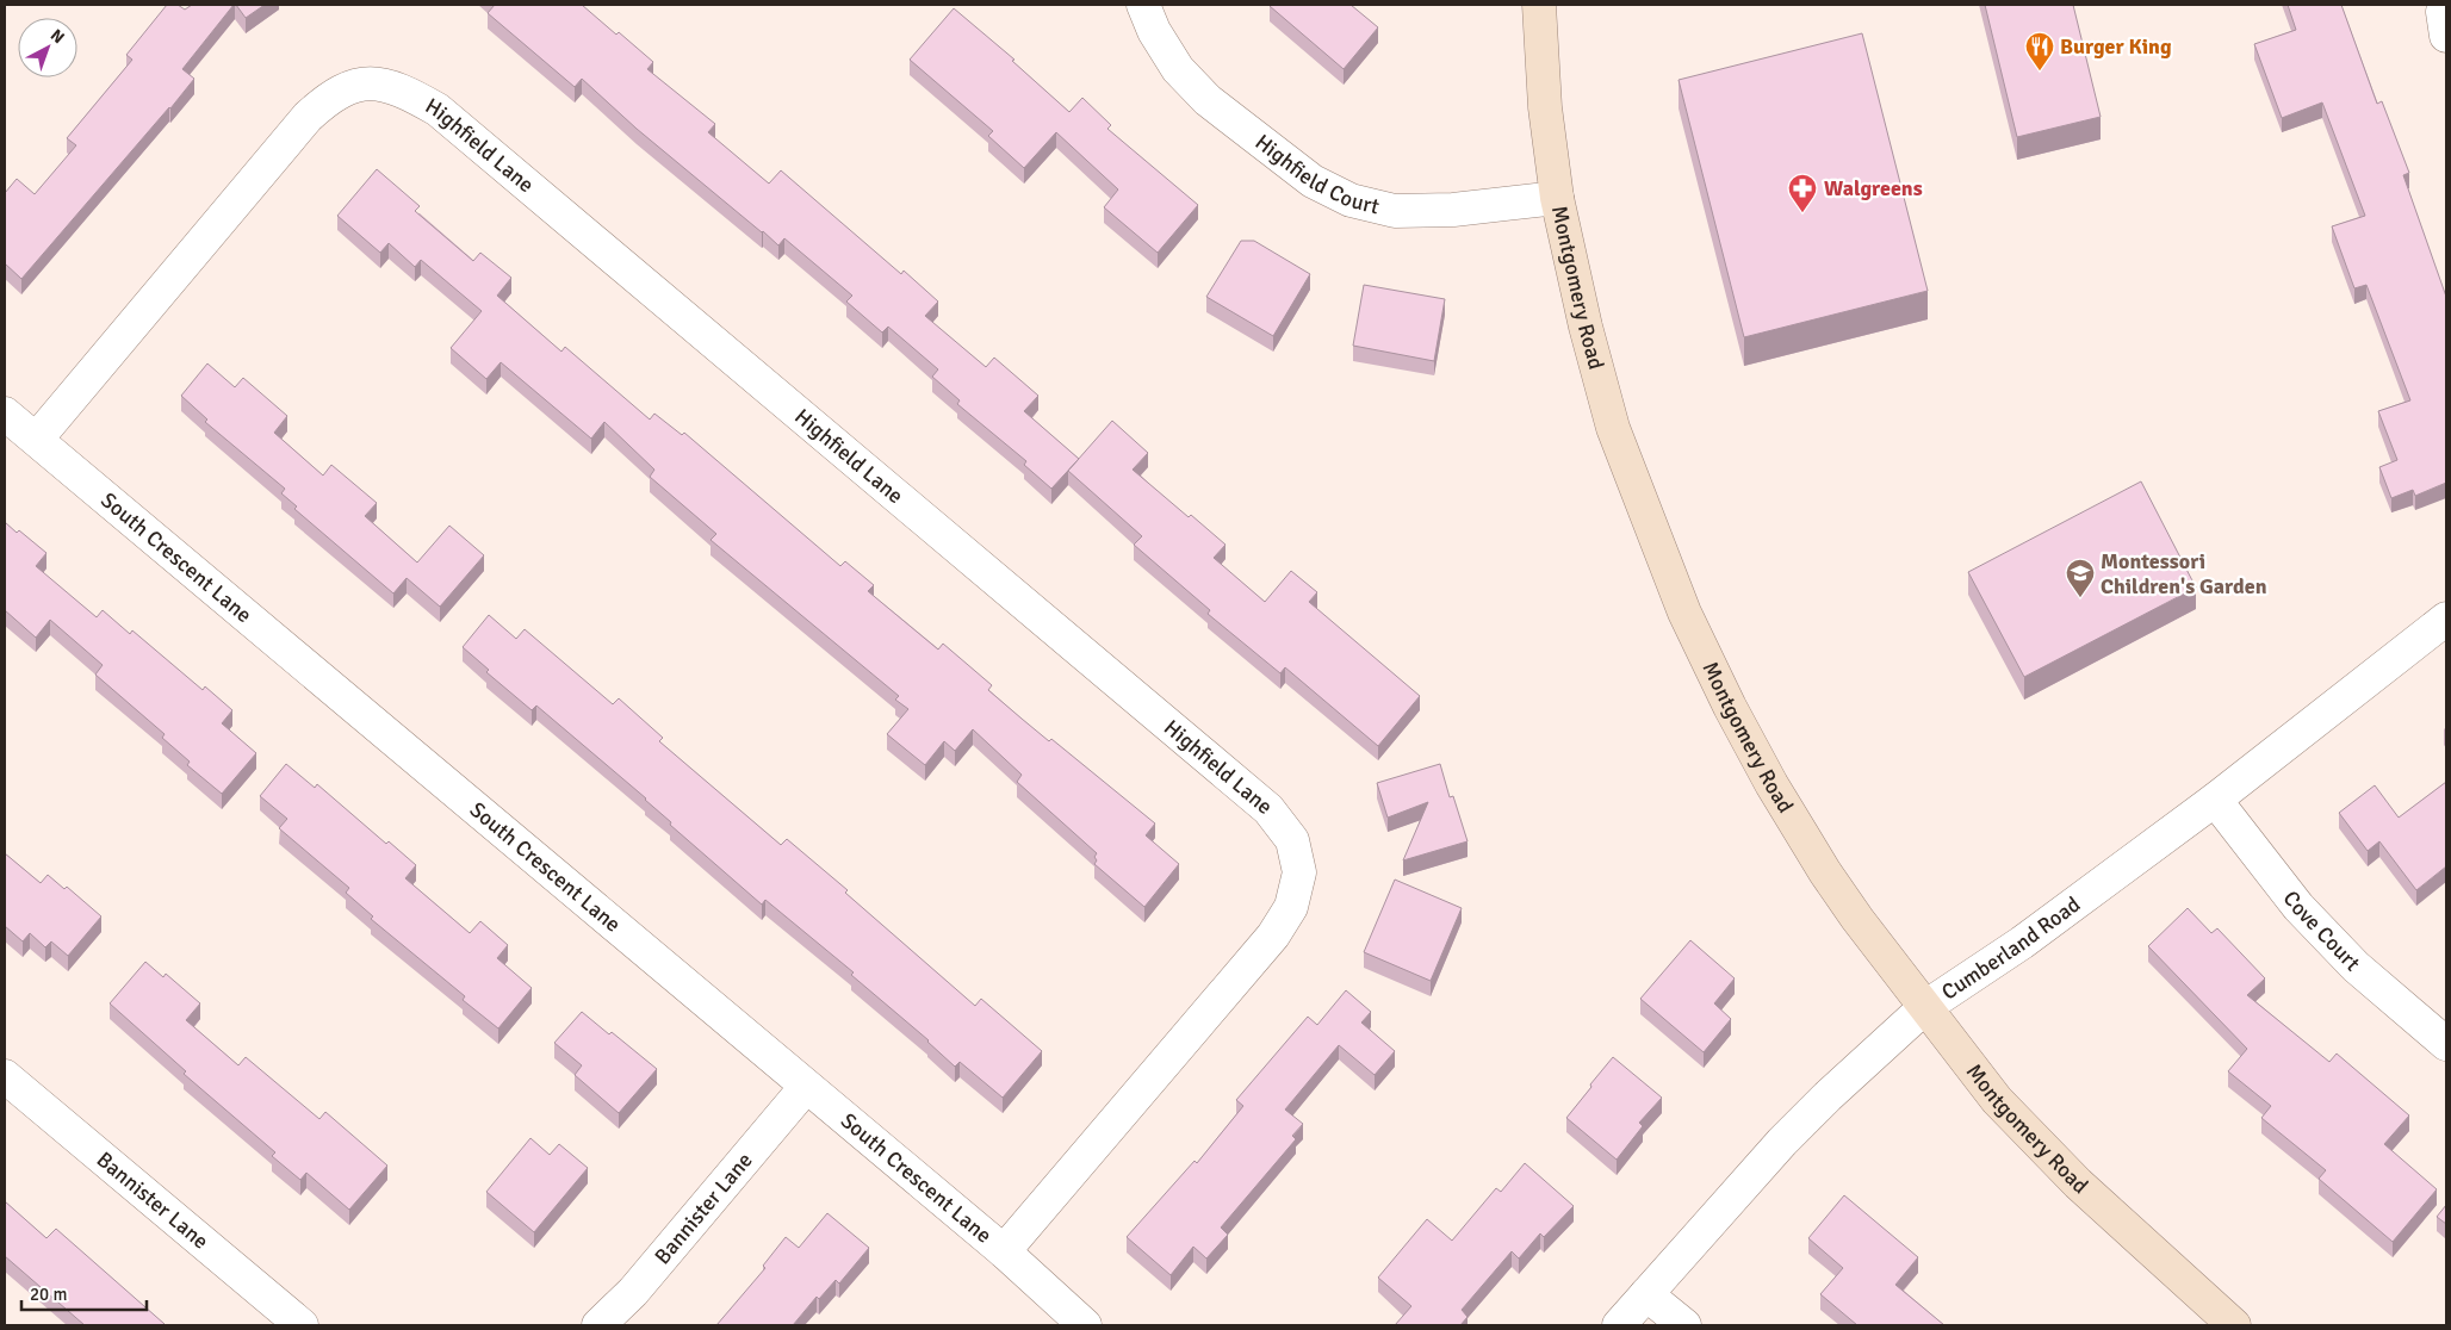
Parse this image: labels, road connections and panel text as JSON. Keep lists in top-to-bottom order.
{
  "streets": {
    "street": [
      "Highfield Lane",
      "Highfield Court",
      "Montgomery Road",
      "South Crescent Lane",
      "Cove Court",
      "Cumberland Road",
      "Bannister Lane"
    ]
  },
  "crossings": [
    ["Highfield Lane", "South Crescent Lane"],
    ["Highfield Court", "Montgomery Road"],
    ["Montgomery Road", "Cumberland Road"],
    ["South Crescent Lane", "Bannister Lane"],
    ["Cove Court", "Cumberland Road"]
  ],
  "places": {
    "restaurant": ["Burger King"],
    "pharmacy": ["Walgreens"],
    "school or university": ["Montessori Children's Garden"]
  },
  "scale_bar": "20 m",
  "north": "top right"
}
